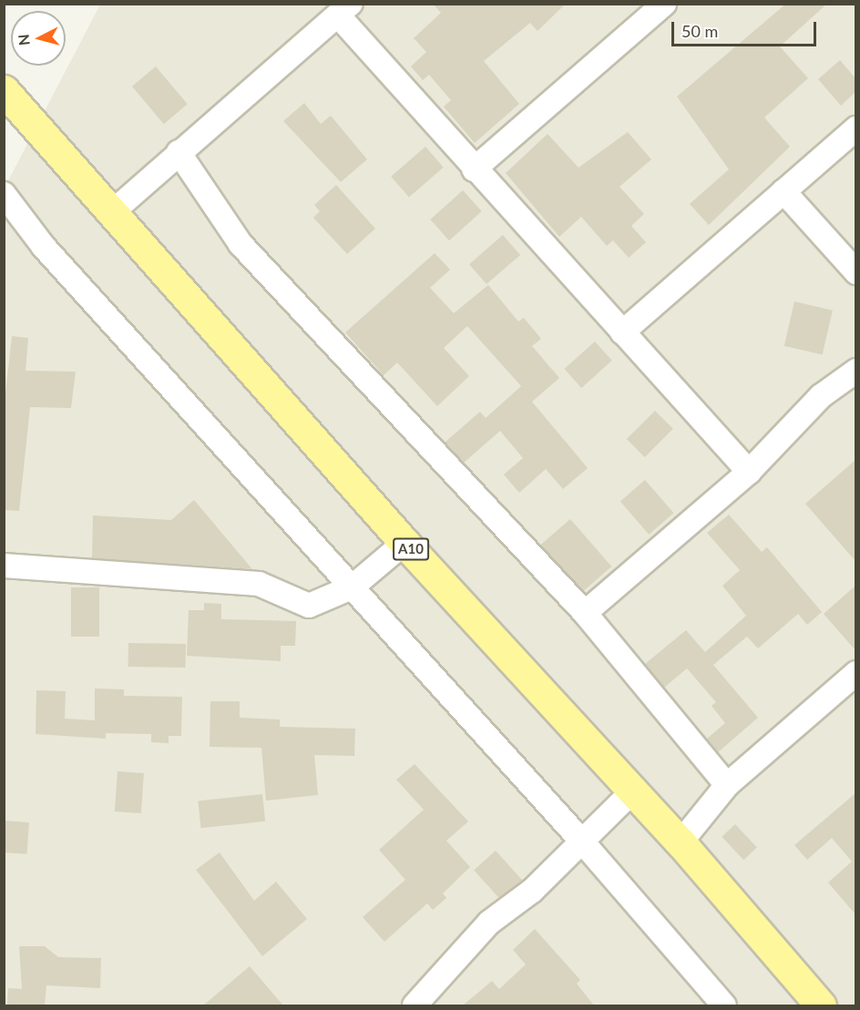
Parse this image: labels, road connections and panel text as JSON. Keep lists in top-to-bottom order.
{
  "streets": {
    "main road": ["A10"]
  },
  "scale_bar": "50 m",
  "north": "left"
}
